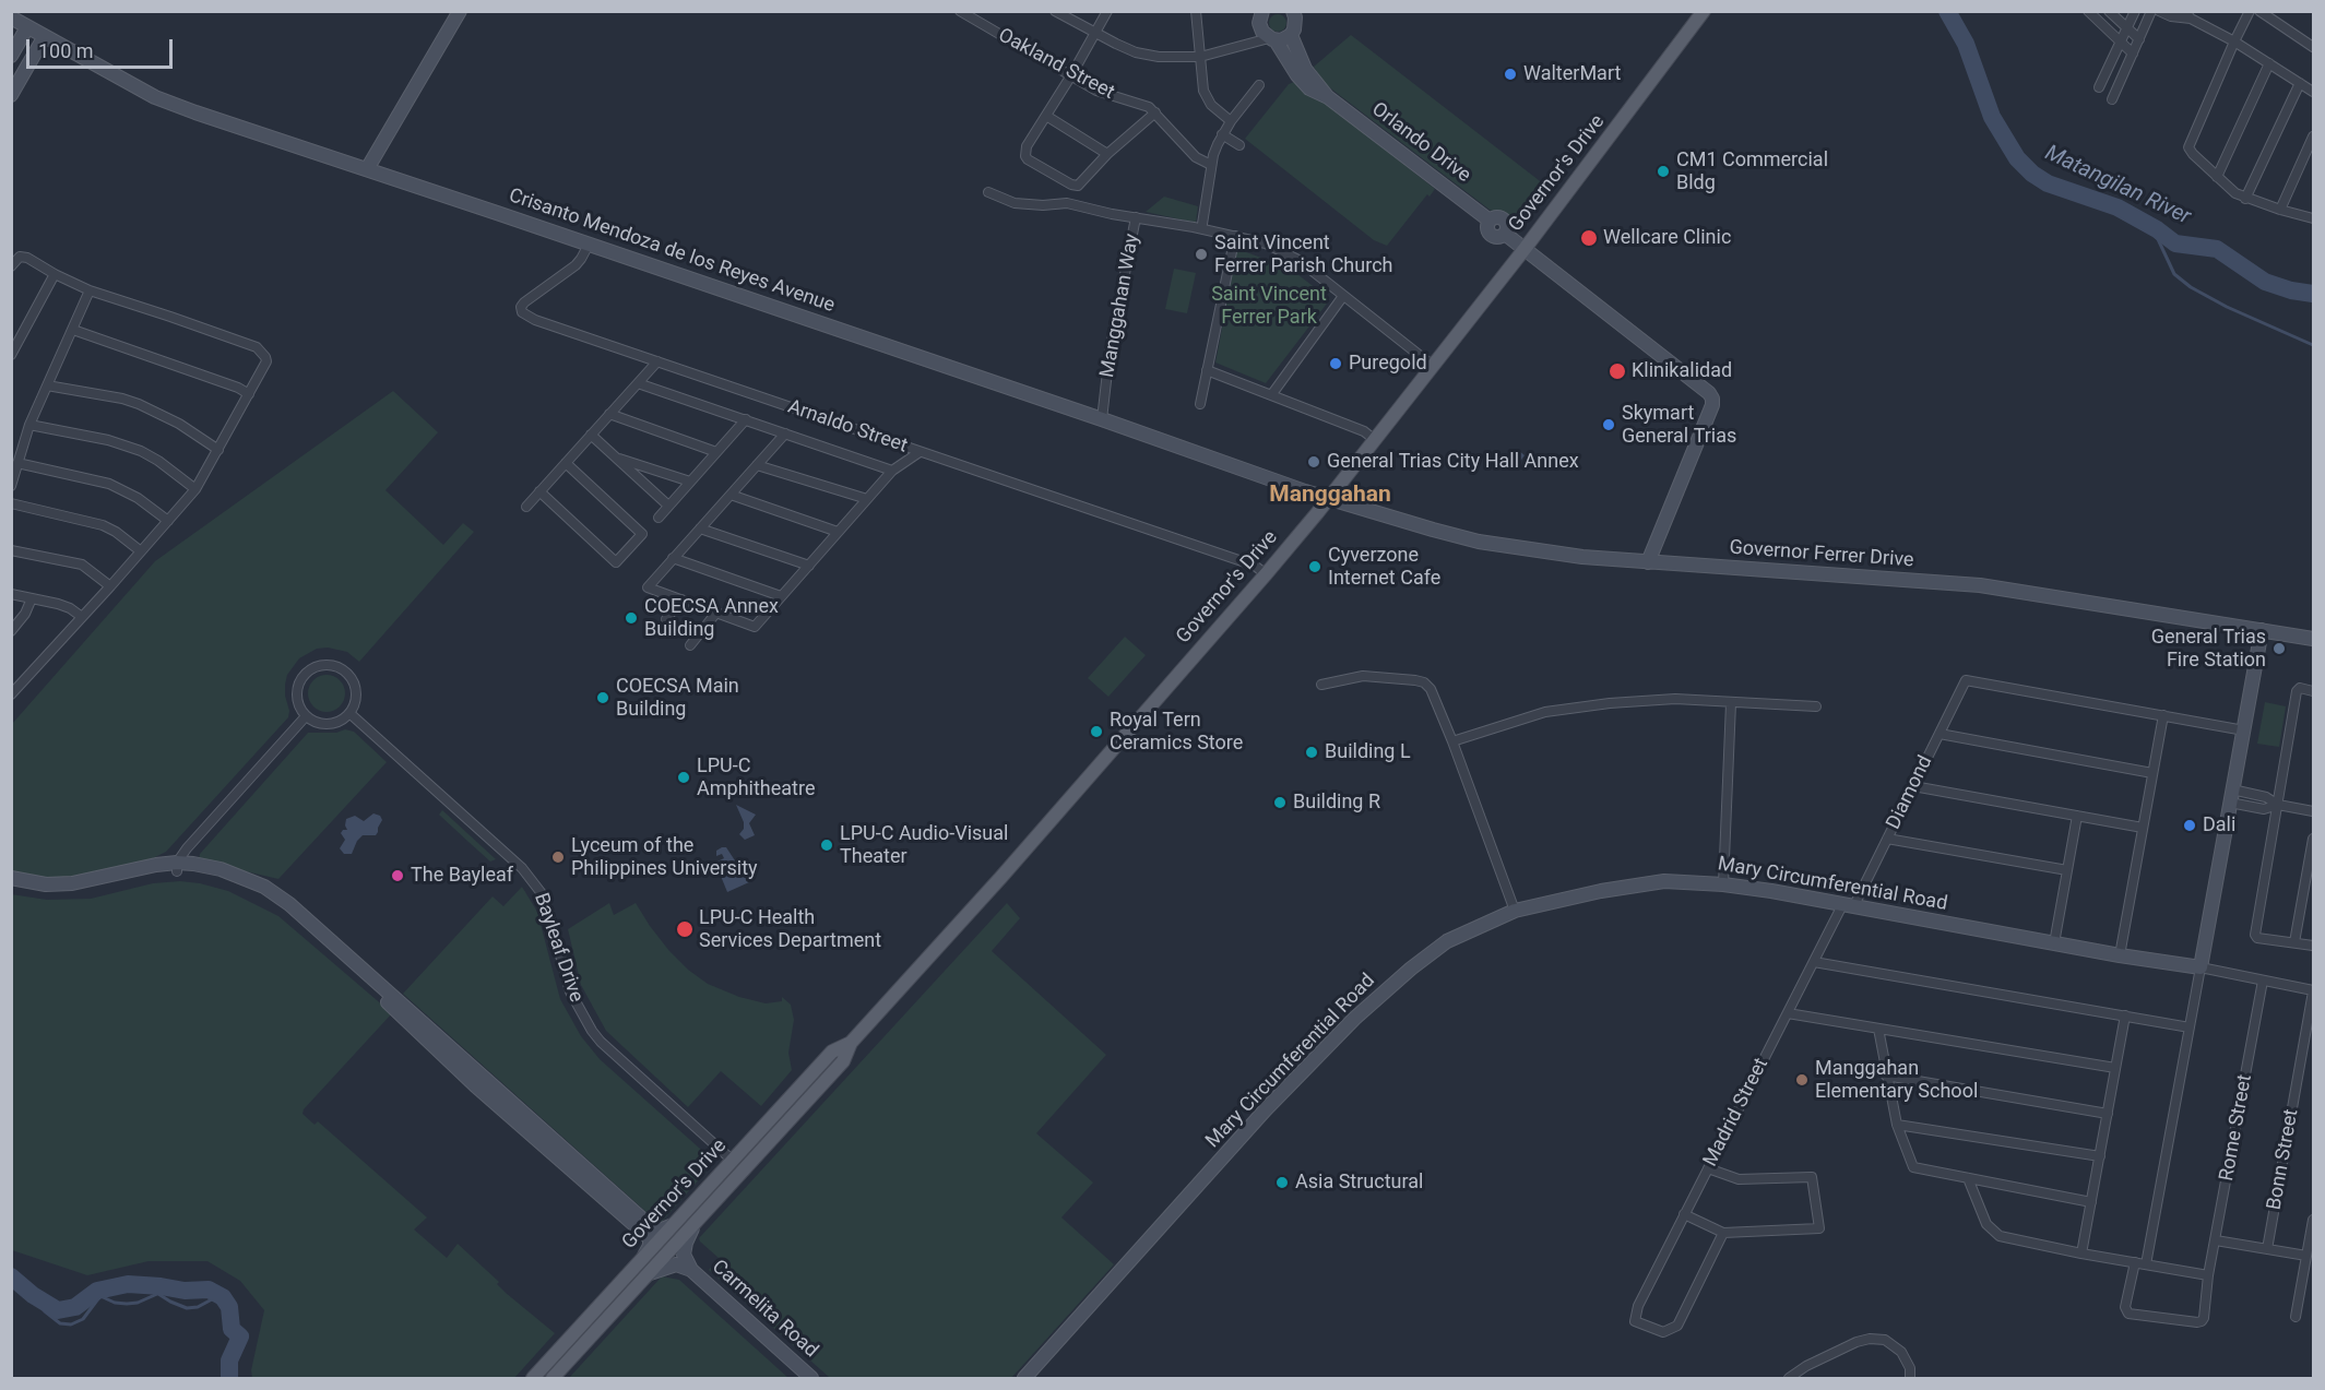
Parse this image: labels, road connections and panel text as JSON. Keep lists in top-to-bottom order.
{
  "streets": {
    "main road": ["Governor's Drive"],
    "street": [
      "Oakland Street",
      "Orlando Drive",
      "Crisanto Mendoza de los Reyes Avenue",
      "Manggahan Way",
      "Arnaldo Street",
      "Governor Ferrer Drive",
      "Diamond",
      "Mary Circumferential Road",
      "Bayleaf Drive",
      "Madrid Street",
      "Rome Street",
      "Bonn Street",
      "Carmelita Road"
    ]
  },
  "crossings": [
    ["Orlando Drive", "Governor's Drive"],
    ["Governor's Drive", "Crisanto Mendoza de los Reyes Avenue"],
    ["Governor's Drive", "Manggahan Way"],
    ["Governor's Drive", "Arnaldo Street"],
    ["Governor's Drive", "Governor Ferrer Drive"],
    ["Governor's Drive", "Bayleaf Drive"],
    ["Crisanto Mendoza de los Reyes Avenue", "Manggahan Way"],
    ["Crisanto Mendoza de los Reyes Avenue", "Arnaldo Street"],
    ["Crisanto Mendoza de los Reyes Avenue", "Governor Ferrer Drive"],
    ["Diamond", "Mary Circumferential Road"],
    ["Diamond", "Madrid Street"],
    ["Mary Circumferential Road", "Madrid Street"],
    ["Mary Circumferential Road", "Rome Street"],
    ["Mary Circumferential Road", "Bonn Street"]
  ],
  "districts": ["Manggahan"],
  "water": ["Matangilan River"],
  "parks": ["Saint Vincent Ferrer Park"],
  "places": [
    "WalterMart",
    "CM1 Commercial Bldg",
    "Wellcare Clinic",
    "Saint Vincent Ferrer Parish Church",
    "Puregold",
    "Klinikalidad",
    "Skymart General Trias",
    "General Trias City Hall Annex",
    "Cyverzone Internet Cafe",
    "COECSA Annex Building",
    "General Trias Fire Station",
    "COECSA Main Building",
    "Royal Tern Ceramics Store",
    "Building L",
    "LPU-C Amphitheatre",
    "Building R",
    "Dali",
    "LPU-C Audio-Visual Theater",
    "Lyceum of the Philippines University",
    "The Bayleaf",
    "LPU-C Health Services Department",
    "Manggahan Elementary School",
    "Asia Structural"
  ],
  "scale_bar": "100 m"
}
